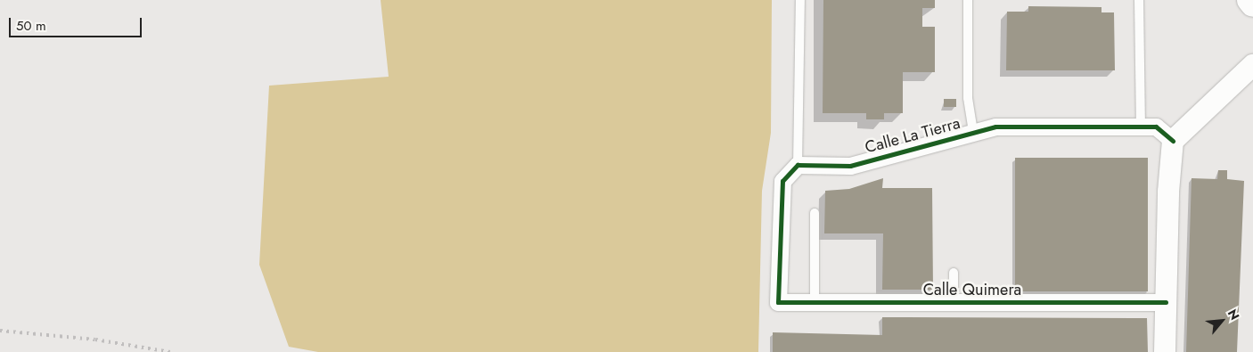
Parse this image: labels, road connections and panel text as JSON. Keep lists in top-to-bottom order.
{
  "streets": {
    "street": ["Calle La Tierra", "Calle Quimera"]
  },
  "crossings": [
    ["Calle La Tierra", "Calle Quimera"]
  ],
  "scale_bar": "50 m",
  "north": "top right"
}
